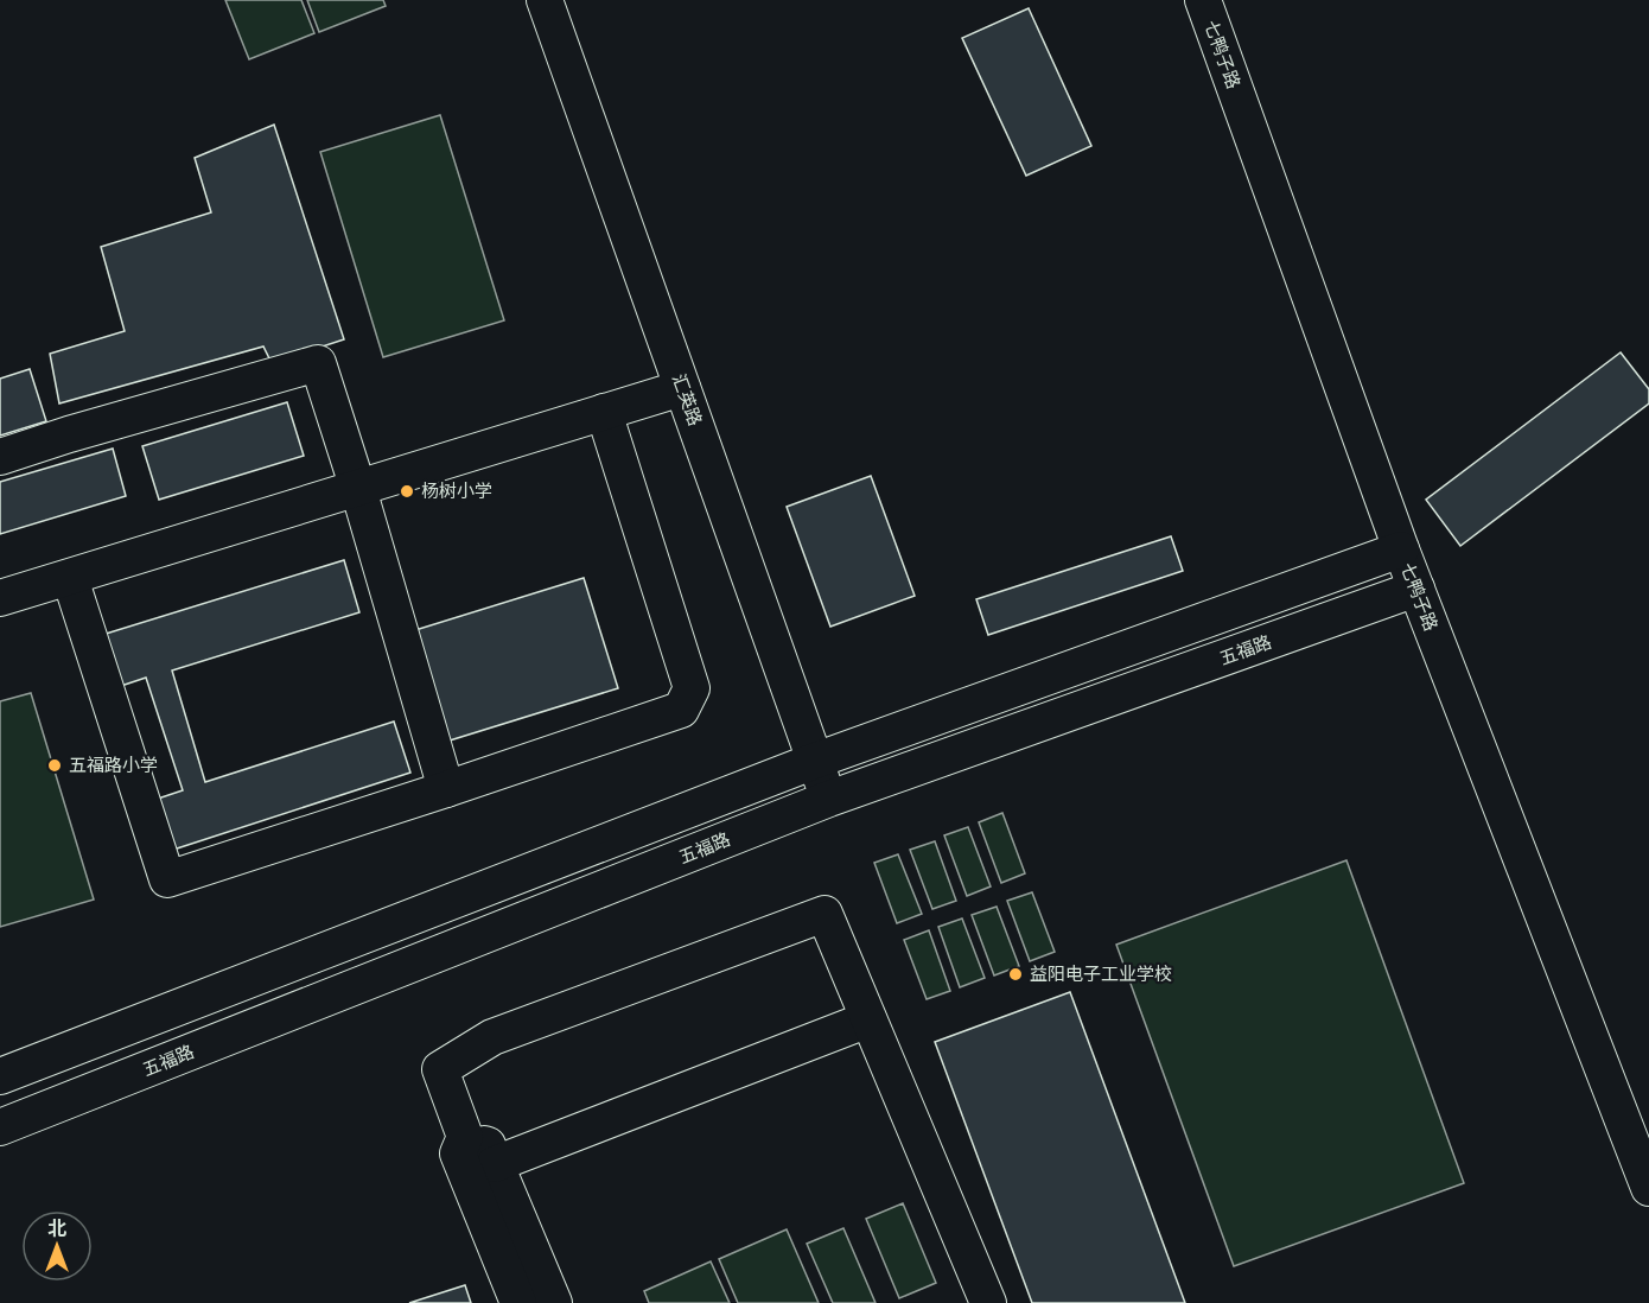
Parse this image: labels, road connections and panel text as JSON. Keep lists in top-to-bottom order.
{
  "streets": {
    "street": ["七鸭子路", "汇英路", "五福路"]
  },
  "crossings": [
    ["七鸭子路", "五福路"],
    ["汇英路", "五福路"]
  ],
  "places": ["杨树小学", "五福路小学", "益阳电子工业学校"],
  "north": "top"
}
